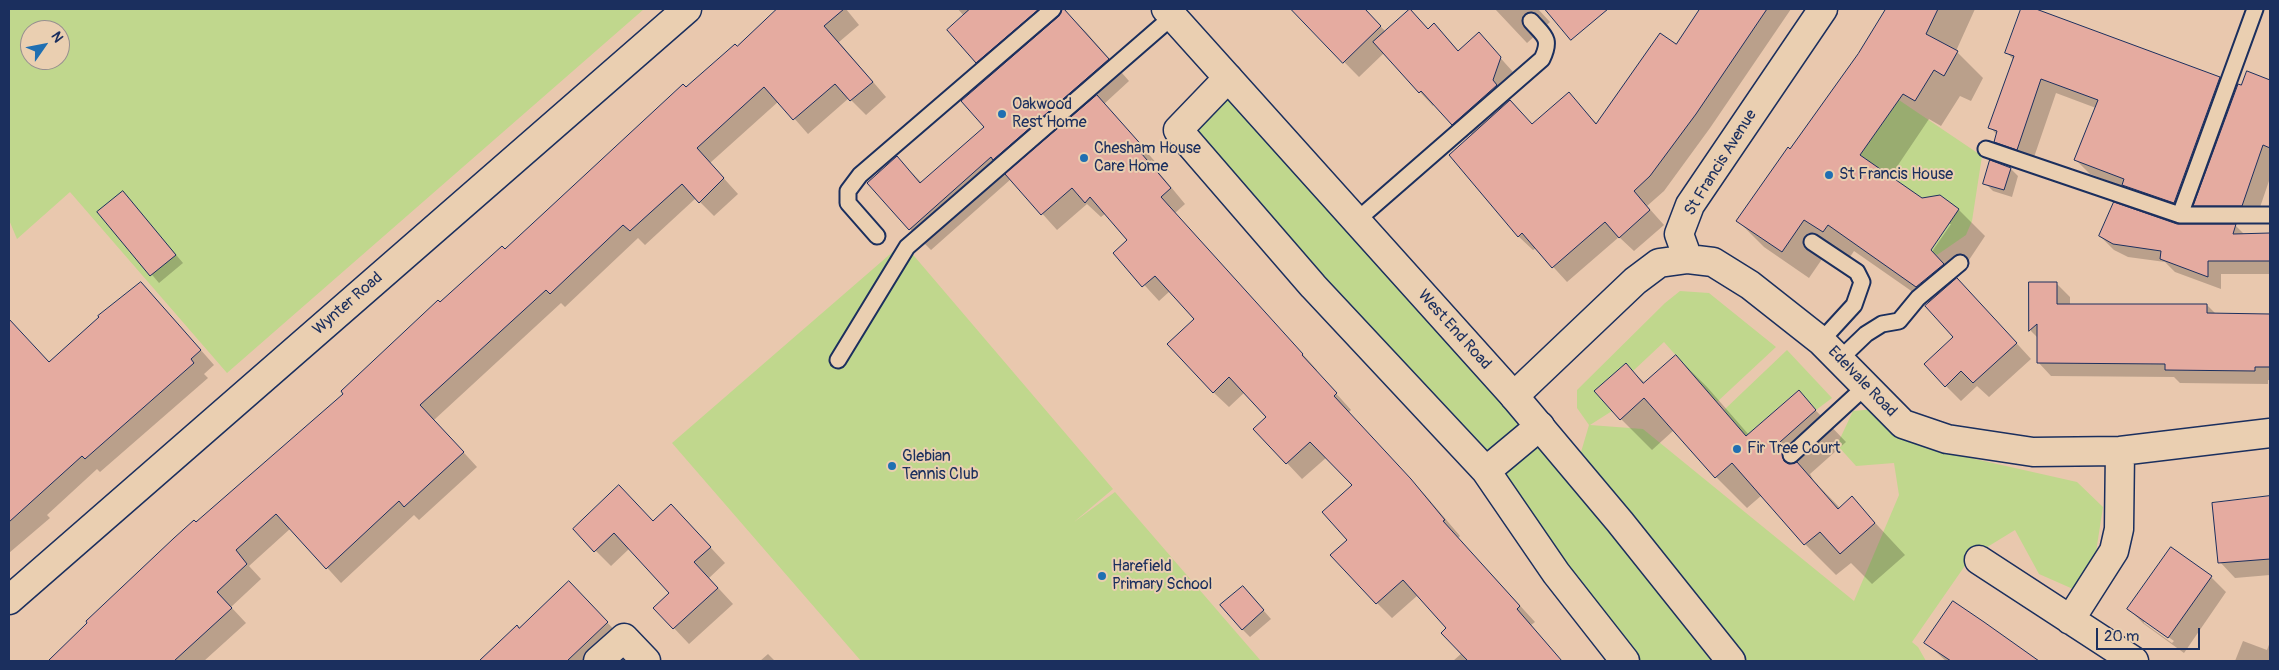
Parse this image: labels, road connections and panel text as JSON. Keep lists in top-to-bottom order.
{
  "streets": {
    "street": [
      "St Francis Avenue",
      "Wynter Road",
      "West End Road",
      "Edelvale Road"
    ]
  },
  "crossings": [
    ["St Francis Avenue", "Edelvale Road"]
  ],
  "places": [
    "Oakwood Rest Home",
    "Chesham House Care Home",
    "St Francis House",
    "Fir Tree Court",
    "Glebian Tennis Club",
    "Harefield Primary School"
  ],
  "scale_bar": "20 m",
  "north": "top right"
}
